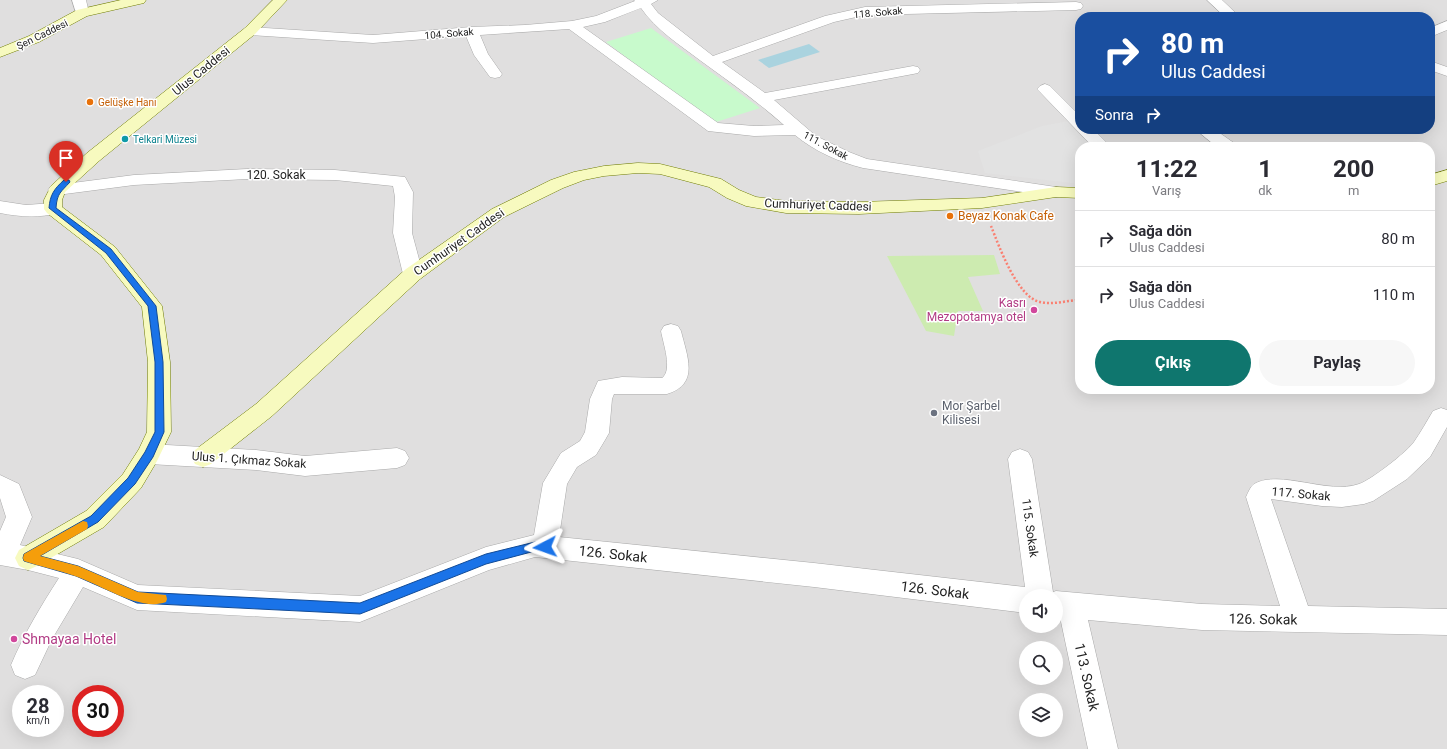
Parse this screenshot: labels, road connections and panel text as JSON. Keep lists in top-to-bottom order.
{
  "streets": {
    "street": [
      "118. Sokak",
      "104. Sokak",
      "Şen Caddesi",
      "Ulus Caddesi",
      "111. Sokak",
      "120. Sokak",
      "Cumhuriyet Caddesi",
      "Ulus 1. Çıkmaz Sokak",
      "117. Sokak",
      "115. Sokak",
      "126. Sokak",
      "113. Sokak"
    ]
  },
  "crossings": [
    ["118. Sokak", "111. Sokak"],
    ["104. Sokak", "Ulus Caddesi"],
    ["104. Sokak", "111. Sokak"],
    ["Ulus Caddesi", "120. Sokak"],
    ["111. Sokak", "Cumhuriyet Caddesi"],
    ["120. Sokak", "Cumhuriyet Caddesi"],
    ["Cumhuriyet Caddesi", "Ulus 1. Çıkmaz Sokak"],
    ["117. Sokak", "126. Sokak"],
    ["126. Sokak", "113. Sokak"]
  ],
  "places": [
    "Gelüşke Hanı",
    "Telkari Müzesi",
    "Beyaz Konak Cafe",
    "Kasrı Mezopotamya otel",
    "Mor Şarbel Kilisesi",
    "Shmayaa Hotel"
  ],
  "page": {
    "turn": ["80 m", "Ulus Caddesi"],
    "then": "Sonra",
    "eta": [
      "11:22",
      "Varış",
      "1",
      "dk",
      "200",
      "m"
    ],
    "list": [
      {
        "name": "Sağa dön",
        "note": "Ulus Caddesi",
        "value": "80 m"
      },
      {
        "name": "Sağa dön",
        "note": "Ulus Caddesi",
        "value": "110 m"
      }
    ],
    "buttons": ["Çıkış", "Paylaş"],
    "speed": "28 km/h",
    "limit": "30"
  }
}
